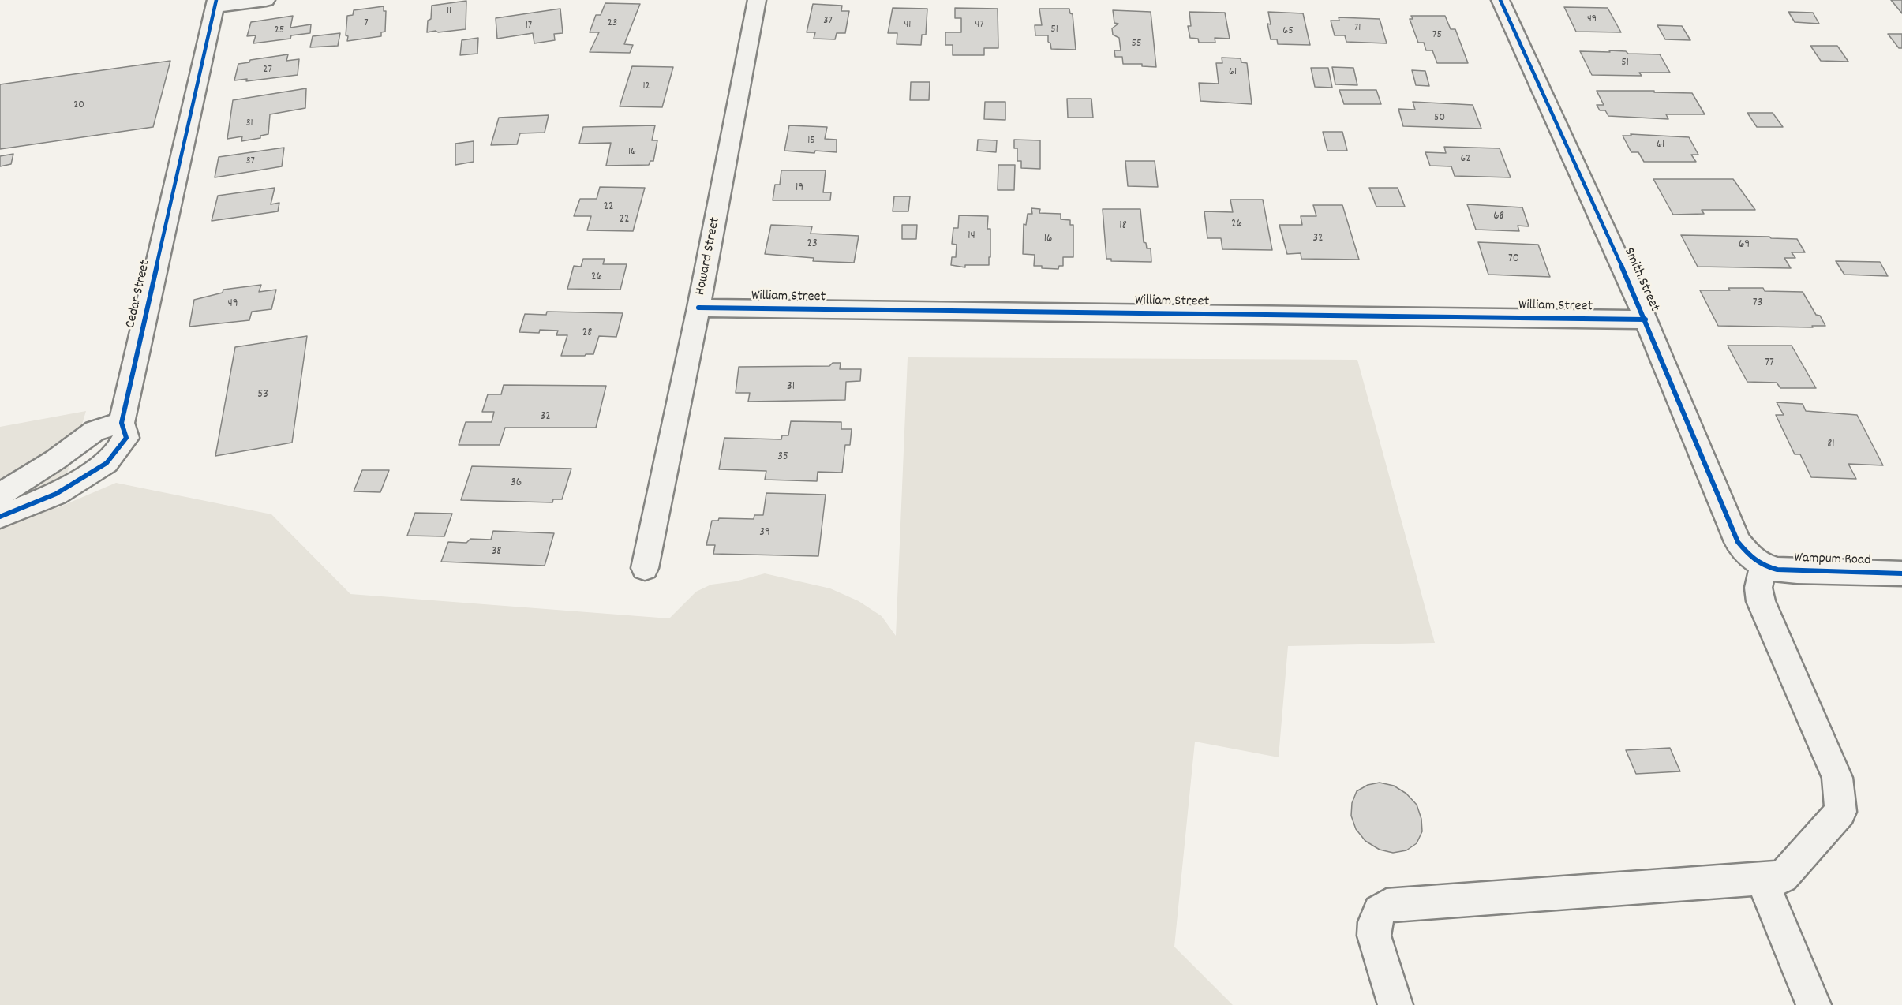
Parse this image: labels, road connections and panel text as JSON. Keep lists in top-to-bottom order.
{
  "streets": {
    "street": [
      "Howard Street",
      "Smith Street",
      "Cedar Street",
      "William Street",
      "Wampum Road"
    ]
  },
  "crossings": [
    ["Howard Street", "William Street"],
    ["Smith Street", "William Street"],
    ["Smith Street", "Wampum Road"]
  ],
  "house_numbers": [
    "11",
    "49",
    "37",
    "7",
    "23",
    "41",
    "47",
    "17",
    "71",
    "51",
    "25",
    "65",
    "75",
    "55",
    "51",
    "27",
    "61",
    "12",
    "20",
    "50",
    "31",
    "15",
    "61",
    "16",
    "62",
    "37",
    "19",
    "22",
    "68",
    "22",
    "26",
    "18",
    "14",
    "32",
    "16",
    "23",
    "69",
    "70",
    "26",
    "73",
    "49",
    "28",
    "77",
    "31",
    "53",
    "32",
    "81",
    "35",
    "36",
    "39",
    "38"
  ]
}
